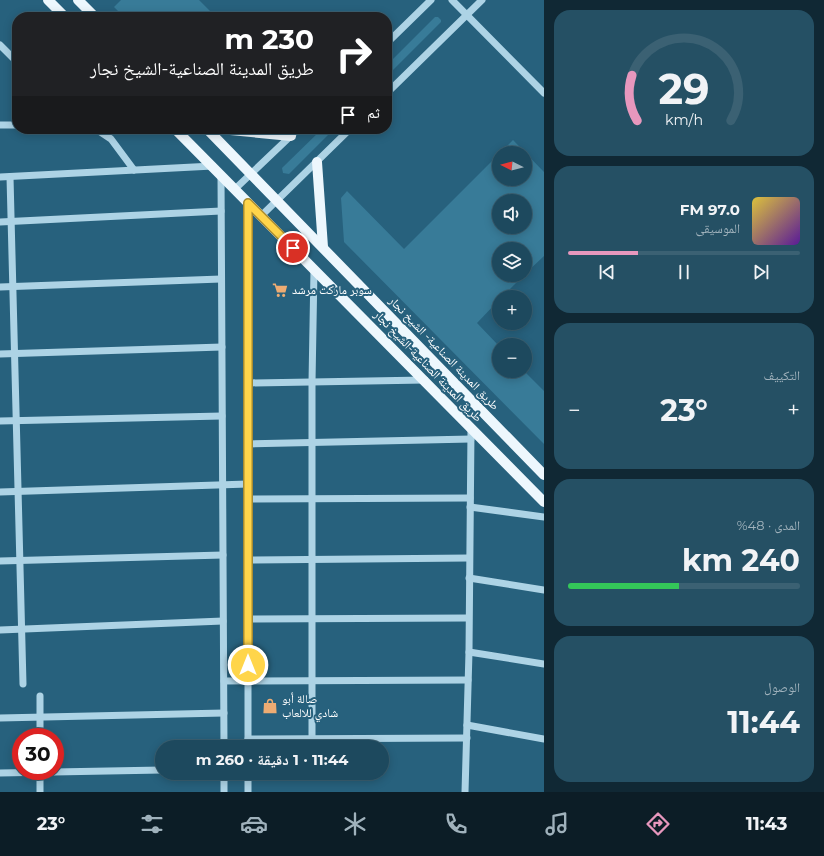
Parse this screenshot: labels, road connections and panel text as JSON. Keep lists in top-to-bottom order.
{
  "streets": {
    "main road": ["طريق المدينة الصناعية- الشيخ نجار", "طريق المدينة الصناعية-الشيخ نجار"]
  },
  "places": {
    "supermarket": ["سوبر ماركت مرشد"],
    "shop": ["صالة أبو شادي للالعاب"]
  },
  "north": "left",
  "page": {
    "turn": ["230 m", "طريق المدينة الصناعية-الشيخ نجار"],
    "then": "ثم",
    "map_buttons": ["+", "−"],
    "song": ["97.0 FM", "الموسيقى"],
    "tile": [
      "التكييف",
      ["المدى · 48%", "240 km"],
      ["الوصول", "11:44"]
    ],
    "heat": ["−", "23°", "+"],
    "limit": "30",
    "trip": "11:44 · 1 دقيقة · 260 m",
    "tabs": ["11:43", "23°"],
    "gauge": ["29", "km/h"]
  }
}
